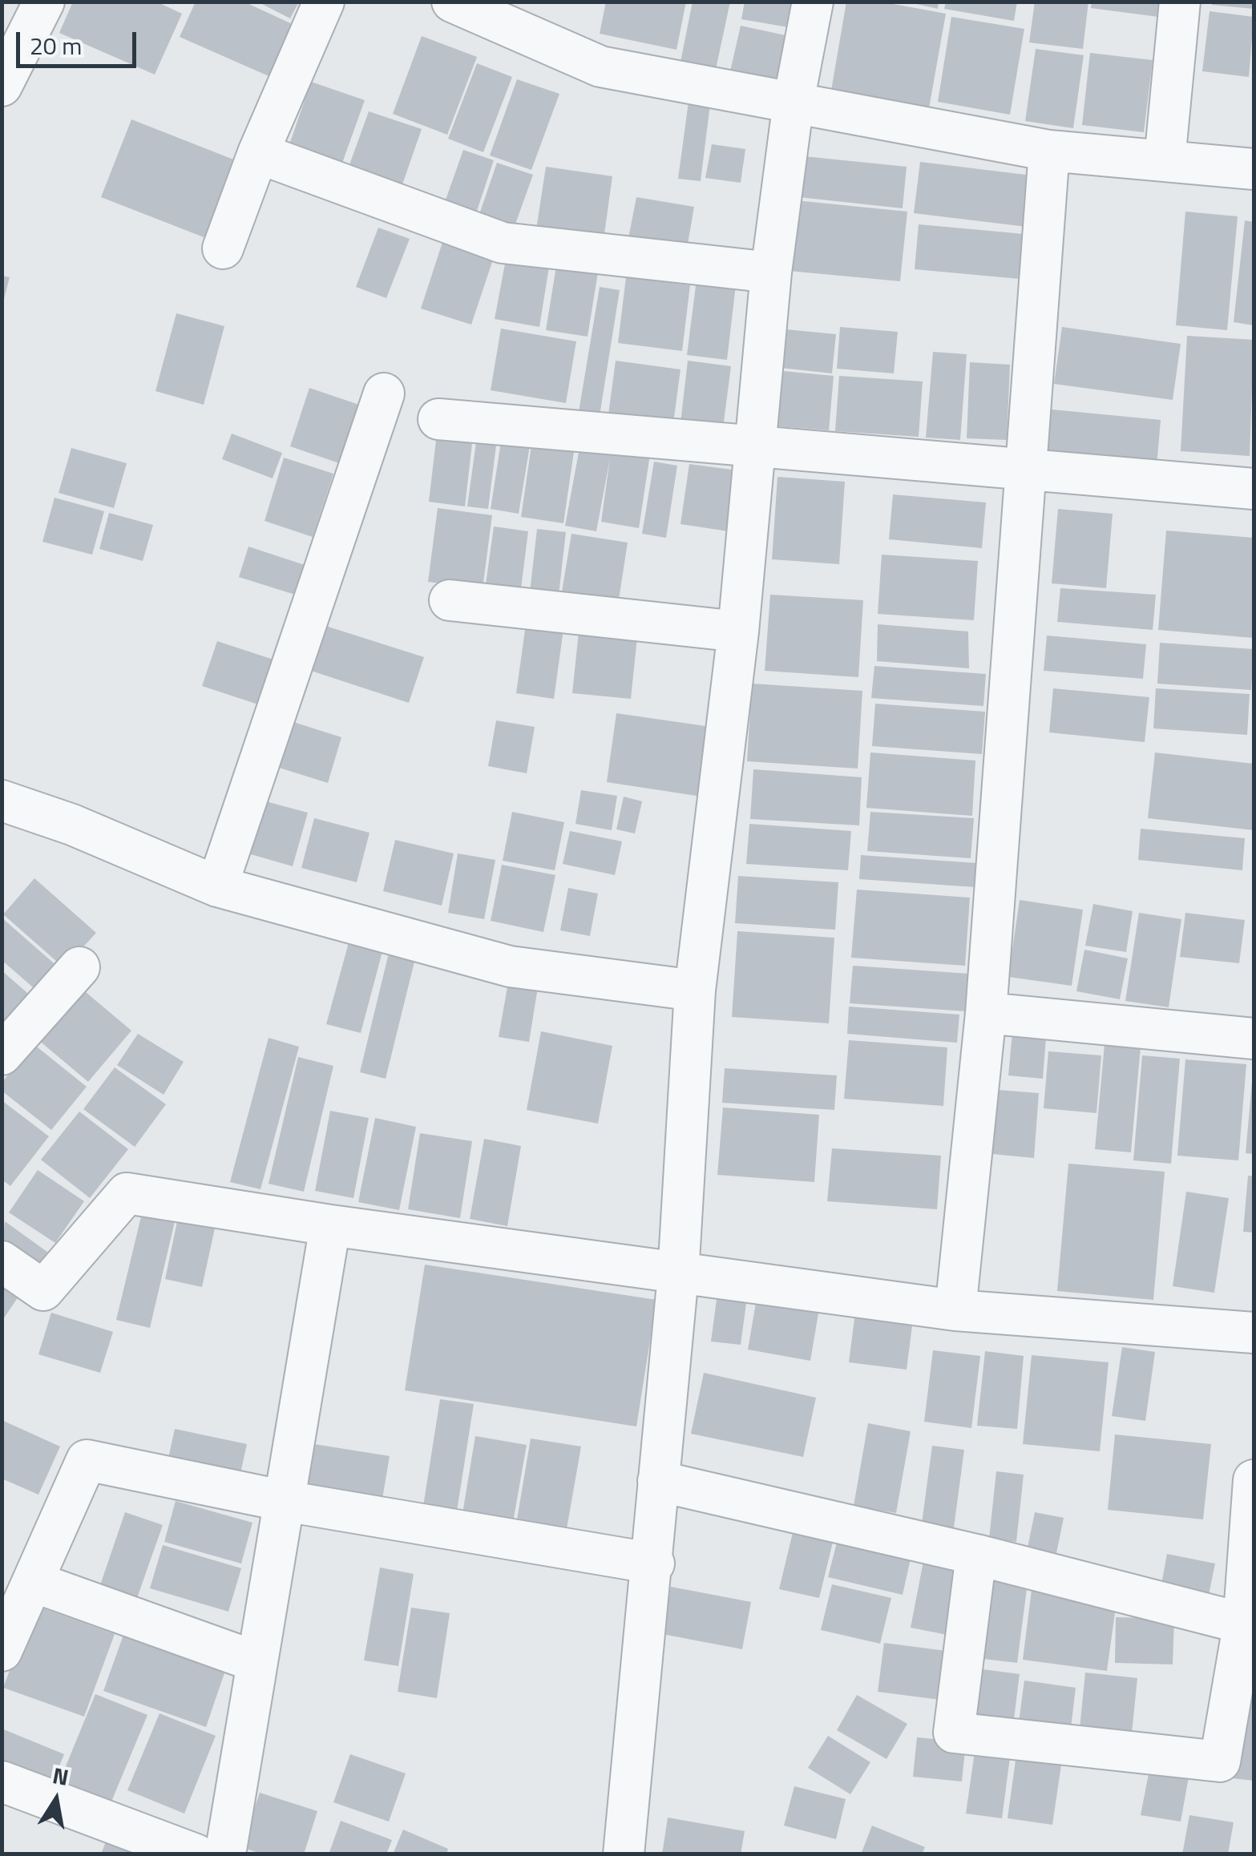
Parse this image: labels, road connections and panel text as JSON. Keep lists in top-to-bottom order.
{
  "scale_bar": "20 m",
  "north": "top"
}
